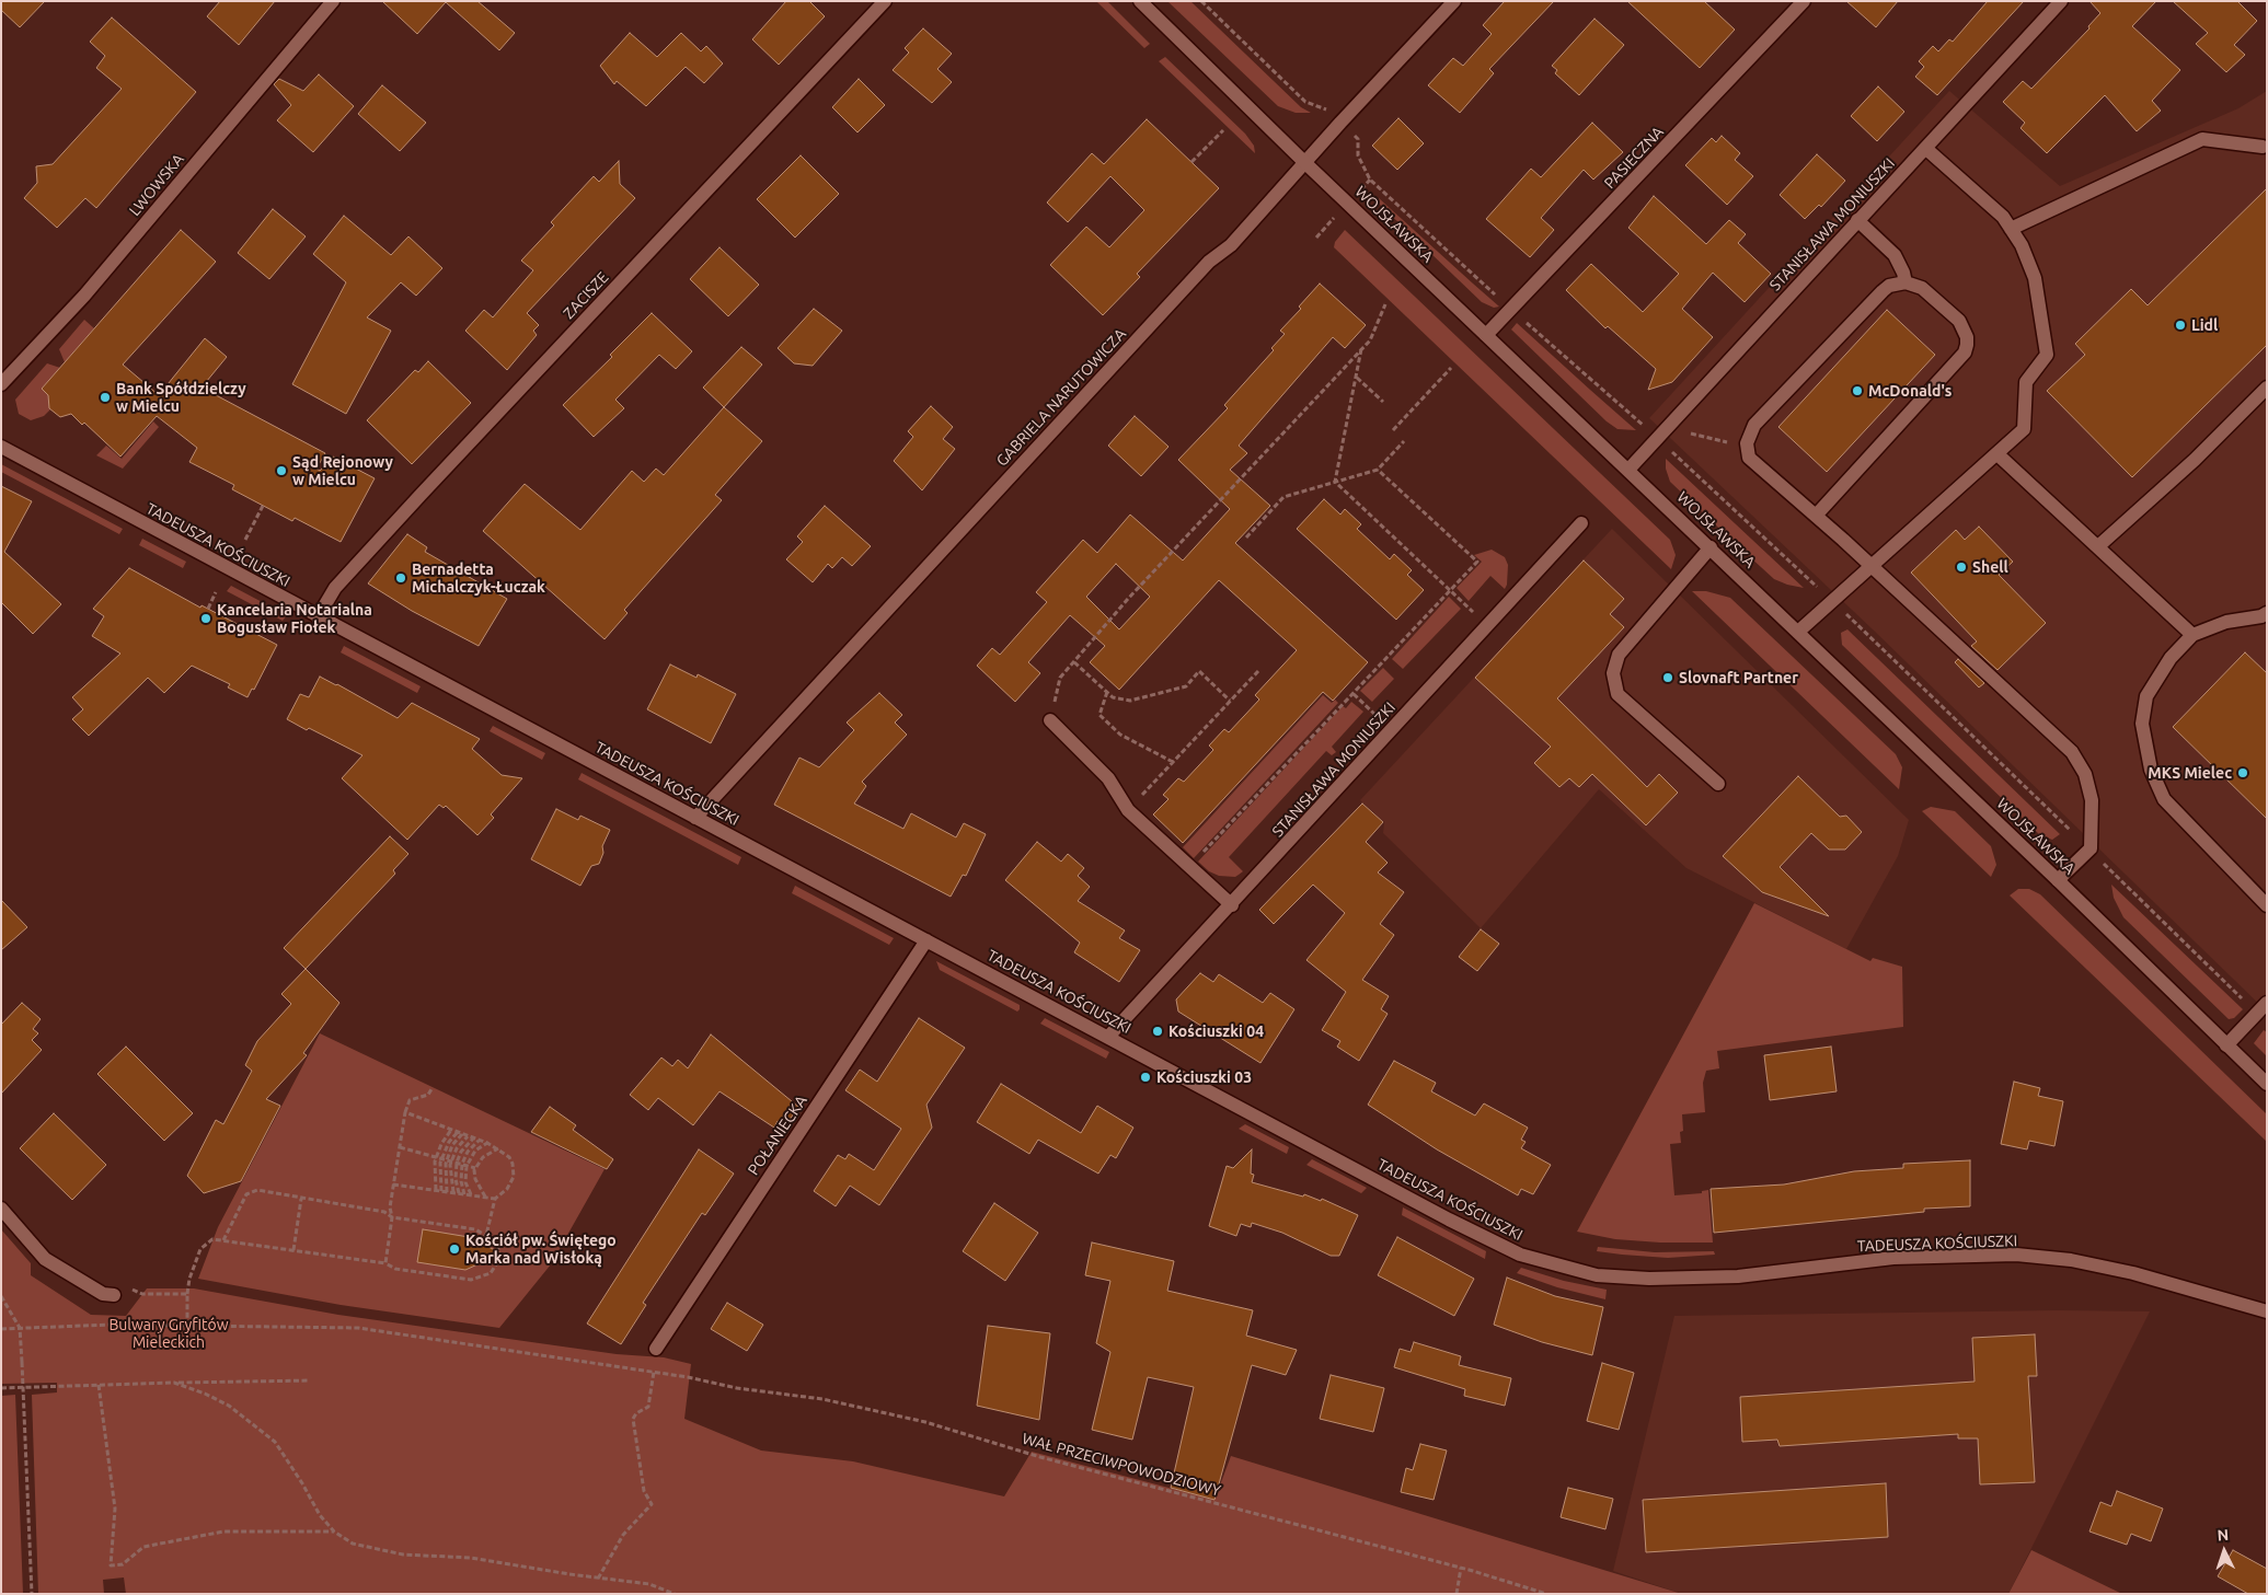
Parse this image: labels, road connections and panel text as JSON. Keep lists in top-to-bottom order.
{
  "streets": {
    "street": [
      "PASIECZNA",
      "LWOWSKA",
      "WOJSŁAWSKA",
      "STANISŁAWA MONIUSZKI",
      "ZACISZE",
      "GABRIELA NARUTOWICZA",
      "TADEUSZA KOŚCIUSZKI",
      "POŁANIECKA"
    ],
    "path": ["WAŁ PRZECIWPOWODZIOWY"]
  },
  "crossings": [
    ["PASIECZNA", "WOJSŁAWSKA"],
    ["WOJSŁAWSKA", "STANISŁAWA MONIUSZKI"],
    ["WOJSŁAWSKA", "GABRIELA NARUTOWICZA"],
    ["STANISŁAWA MONIUSZKI", "TADEUSZA KOŚCIUSZKI"],
    ["ZACISZE", "TADEUSZA KOŚCIUSZKI"],
    ["GABRIELA NARUTOWICZA", "TADEUSZA KOŚCIUSZKI"],
    ["TADEUSZA KOŚCIUSZKI", "POŁANIECKA"]
  ],
  "parks": ["Bulwary Gryfitów Mieleckich"],
  "places": [
    "Lidl",
    "McDonald's",
    "Bank Spółdzielczy w Mielcu",
    "Sąd Rejonowy w Mielcu",
    "Shell",
    "Bernadetta Michalczyk-Łuczak",
    "Kancelaria Notarialna Bogusław Fiołek",
    "Slovnaft Partner",
    "MKS Mielec",
    "Kościuszki 04",
    "Kościuszki 03",
    "Kościół pw. Świętego Marka nad Wisłoką"
  ],
  "north": "top"
}
